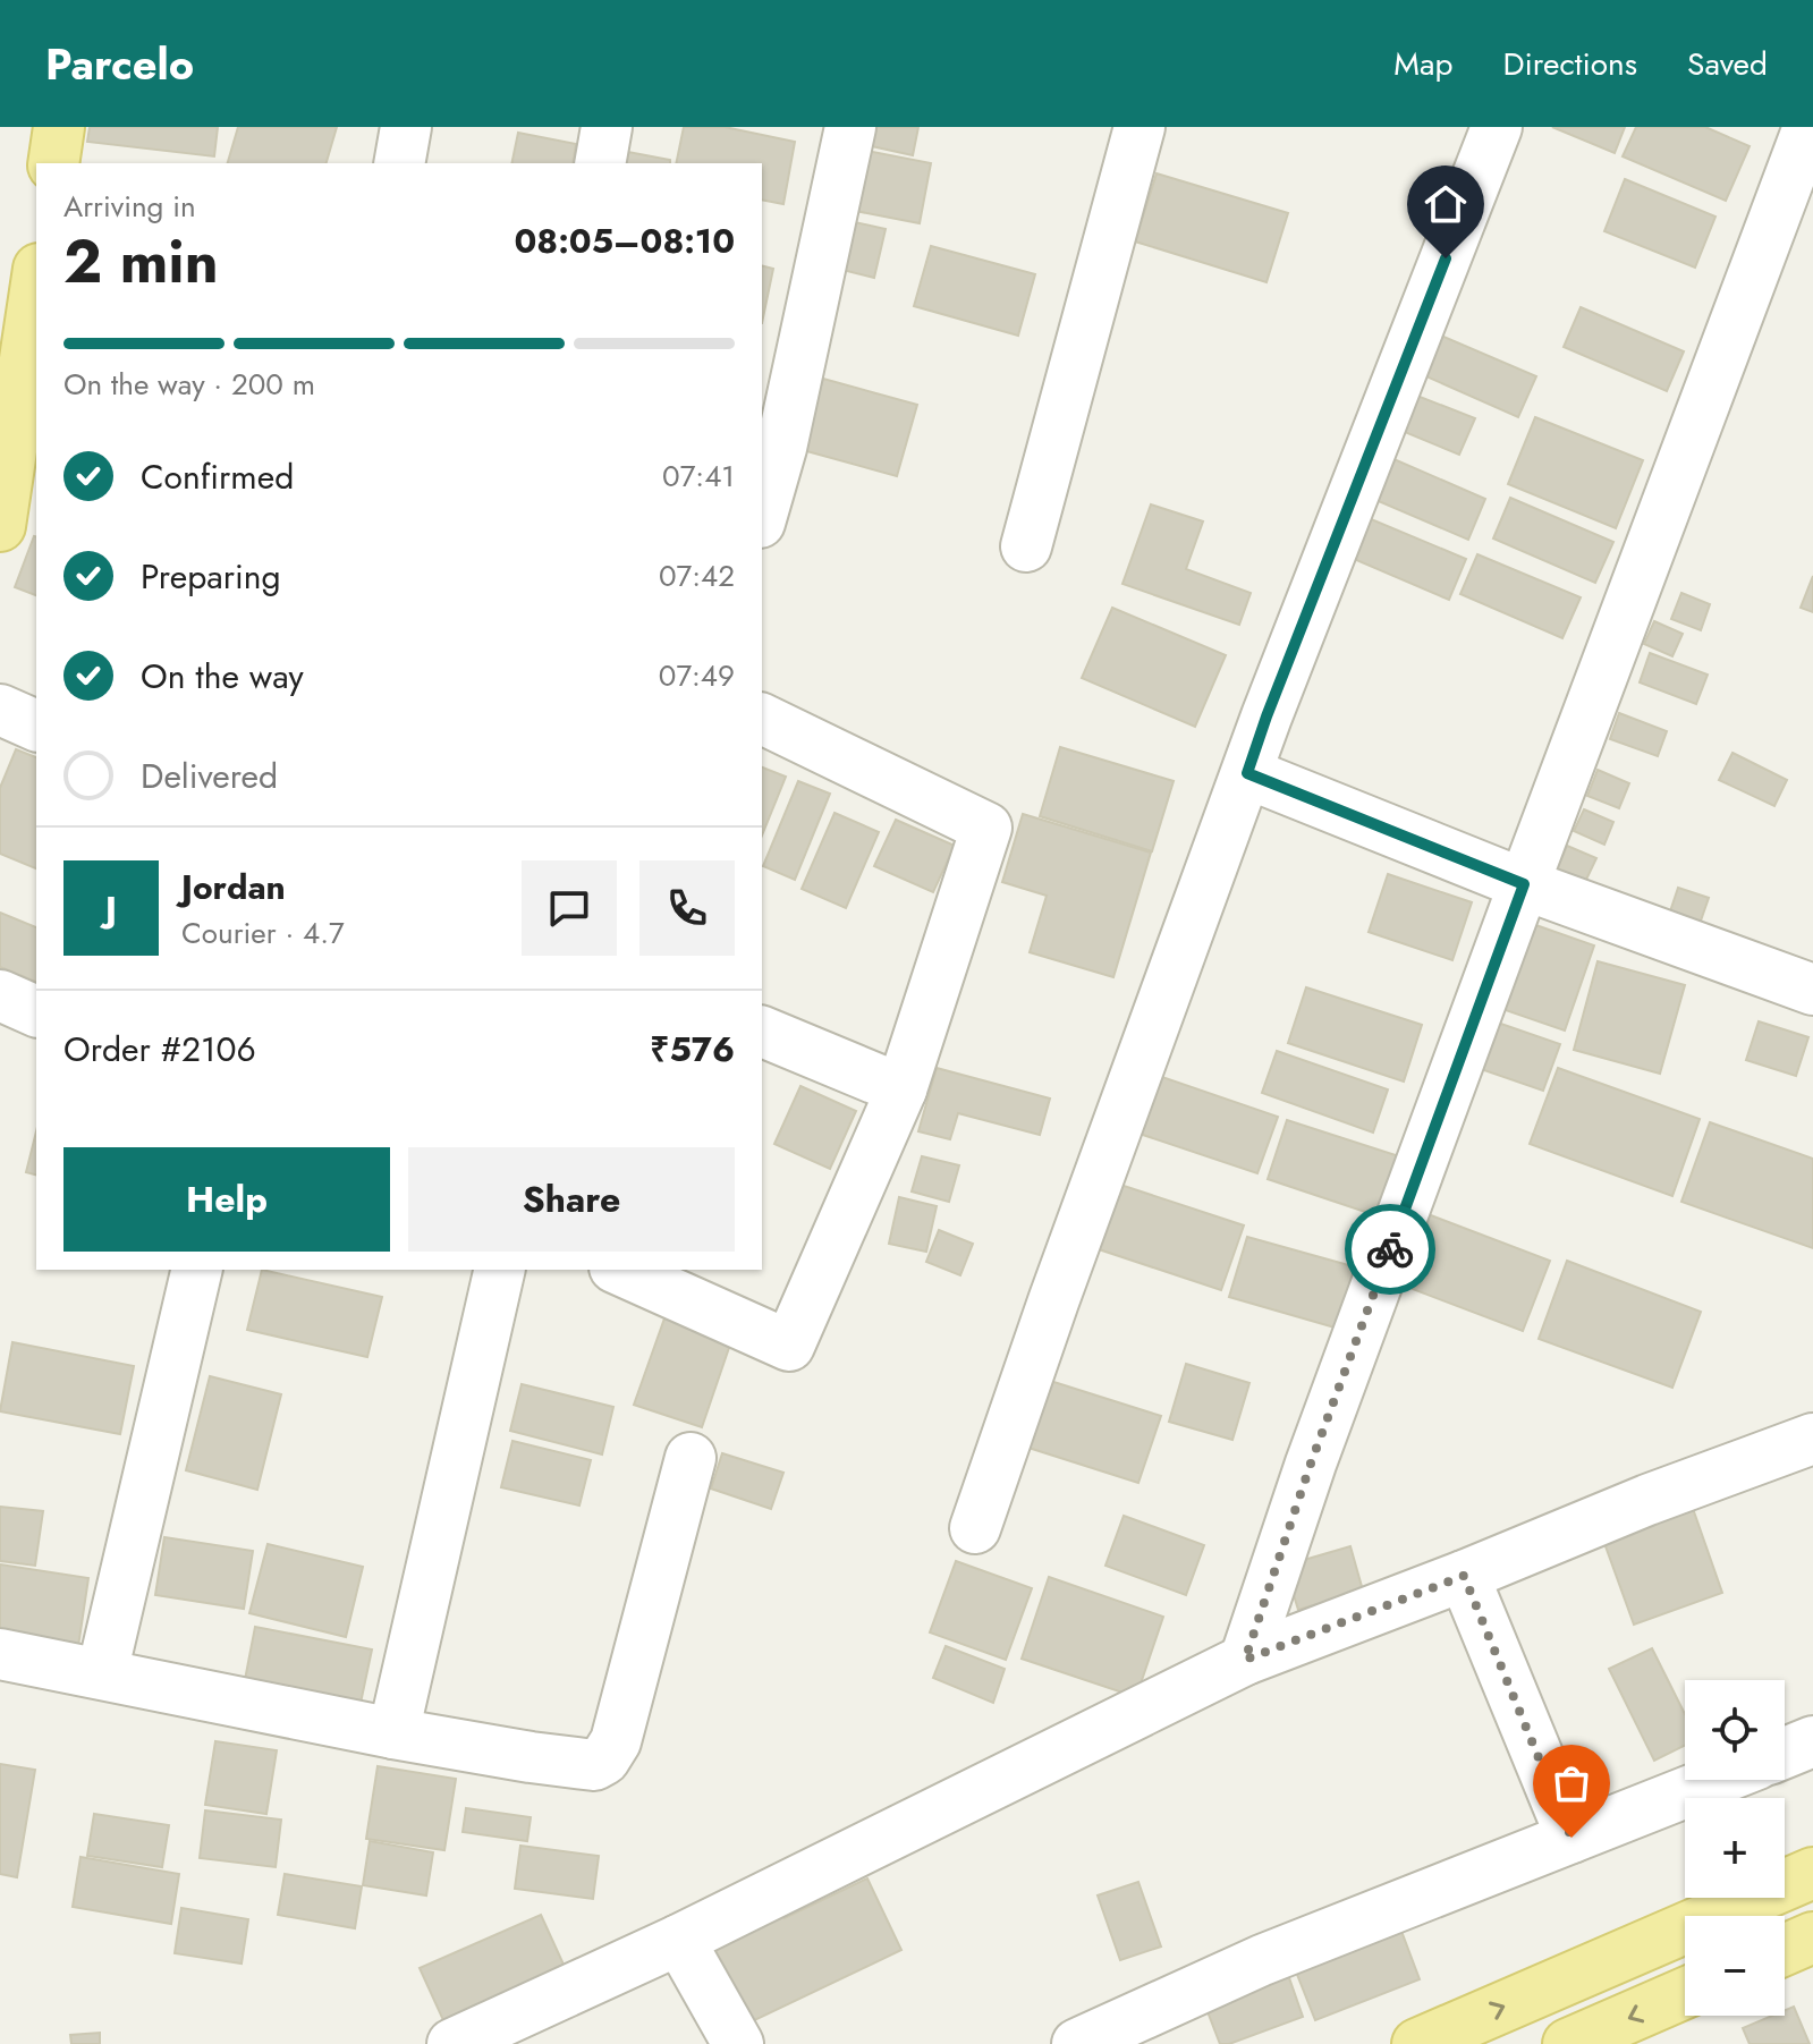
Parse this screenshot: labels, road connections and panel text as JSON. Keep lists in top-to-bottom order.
{
  "page": {
    "header": "Parcelo",
    "nav": ["Map", "Directions", "Saved"],
    "heading": ["2 min", "Arriving in", "08:05–08:10"],
    "panel": [
      "Jordan",
      "Courier · 4.7",
      "Order #2106",
      "₹576"
    ],
    "bar": "On the way · 200 m",
    "list": [
      ["Confirmed", "07:41"],
      ["Preparing", "07:42"],
      ["On the way", "07:49"],
      "Delivered"
    ],
    "round": "J",
    "buttons": ["Help", "Share"],
    "map_buttons": ["+", "−"]
  }
}
